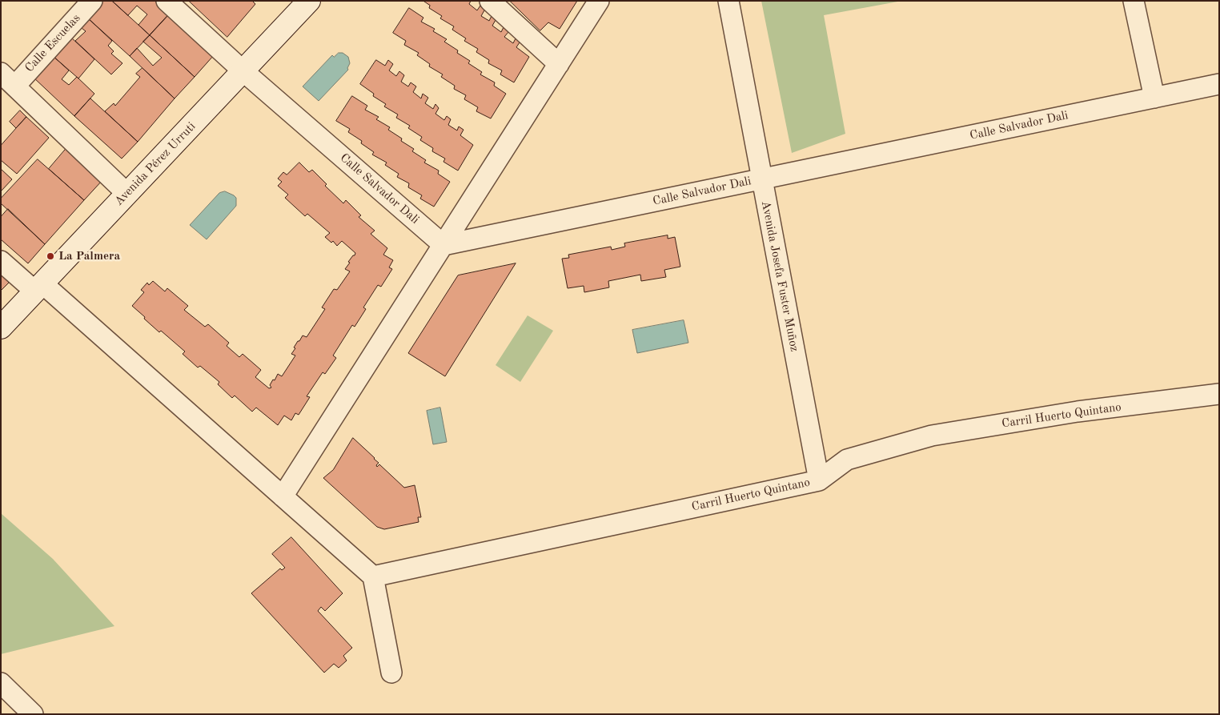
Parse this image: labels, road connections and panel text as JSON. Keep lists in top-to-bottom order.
{
  "streets": {
    "street": [
      "Calle Escuelas",
      "Calle Salvador Dali",
      "Avenida Pérez Urruti",
      "Avenida Josefa Fuster Muñoz",
      "Carril Huerto Quintano"
    ]
  },
  "crossings": [
    ["Calle Salvador Dali", "Avenida Pérez Urruti"],
    ["Calle Salvador Dali", "Avenida Josefa Fuster Muñoz"],
    ["Avenida Josefa Fuster Muñoz", "Carril Huerto Quintano"]
  ],
  "places": ["La Palmera"]
}
